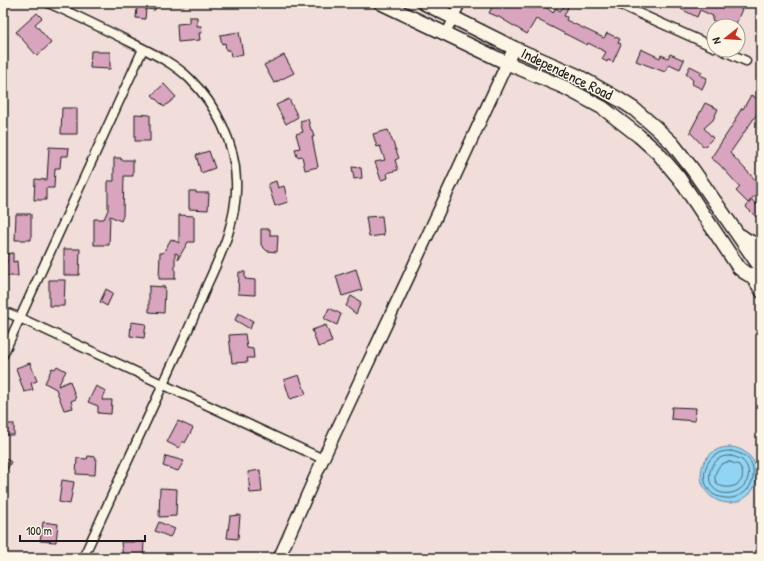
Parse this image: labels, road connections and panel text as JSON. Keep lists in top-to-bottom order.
{
  "streets": {
    "main road": ["Independence Road"]
  },
  "scale_bar": "100 m",
  "north": "left"
}
